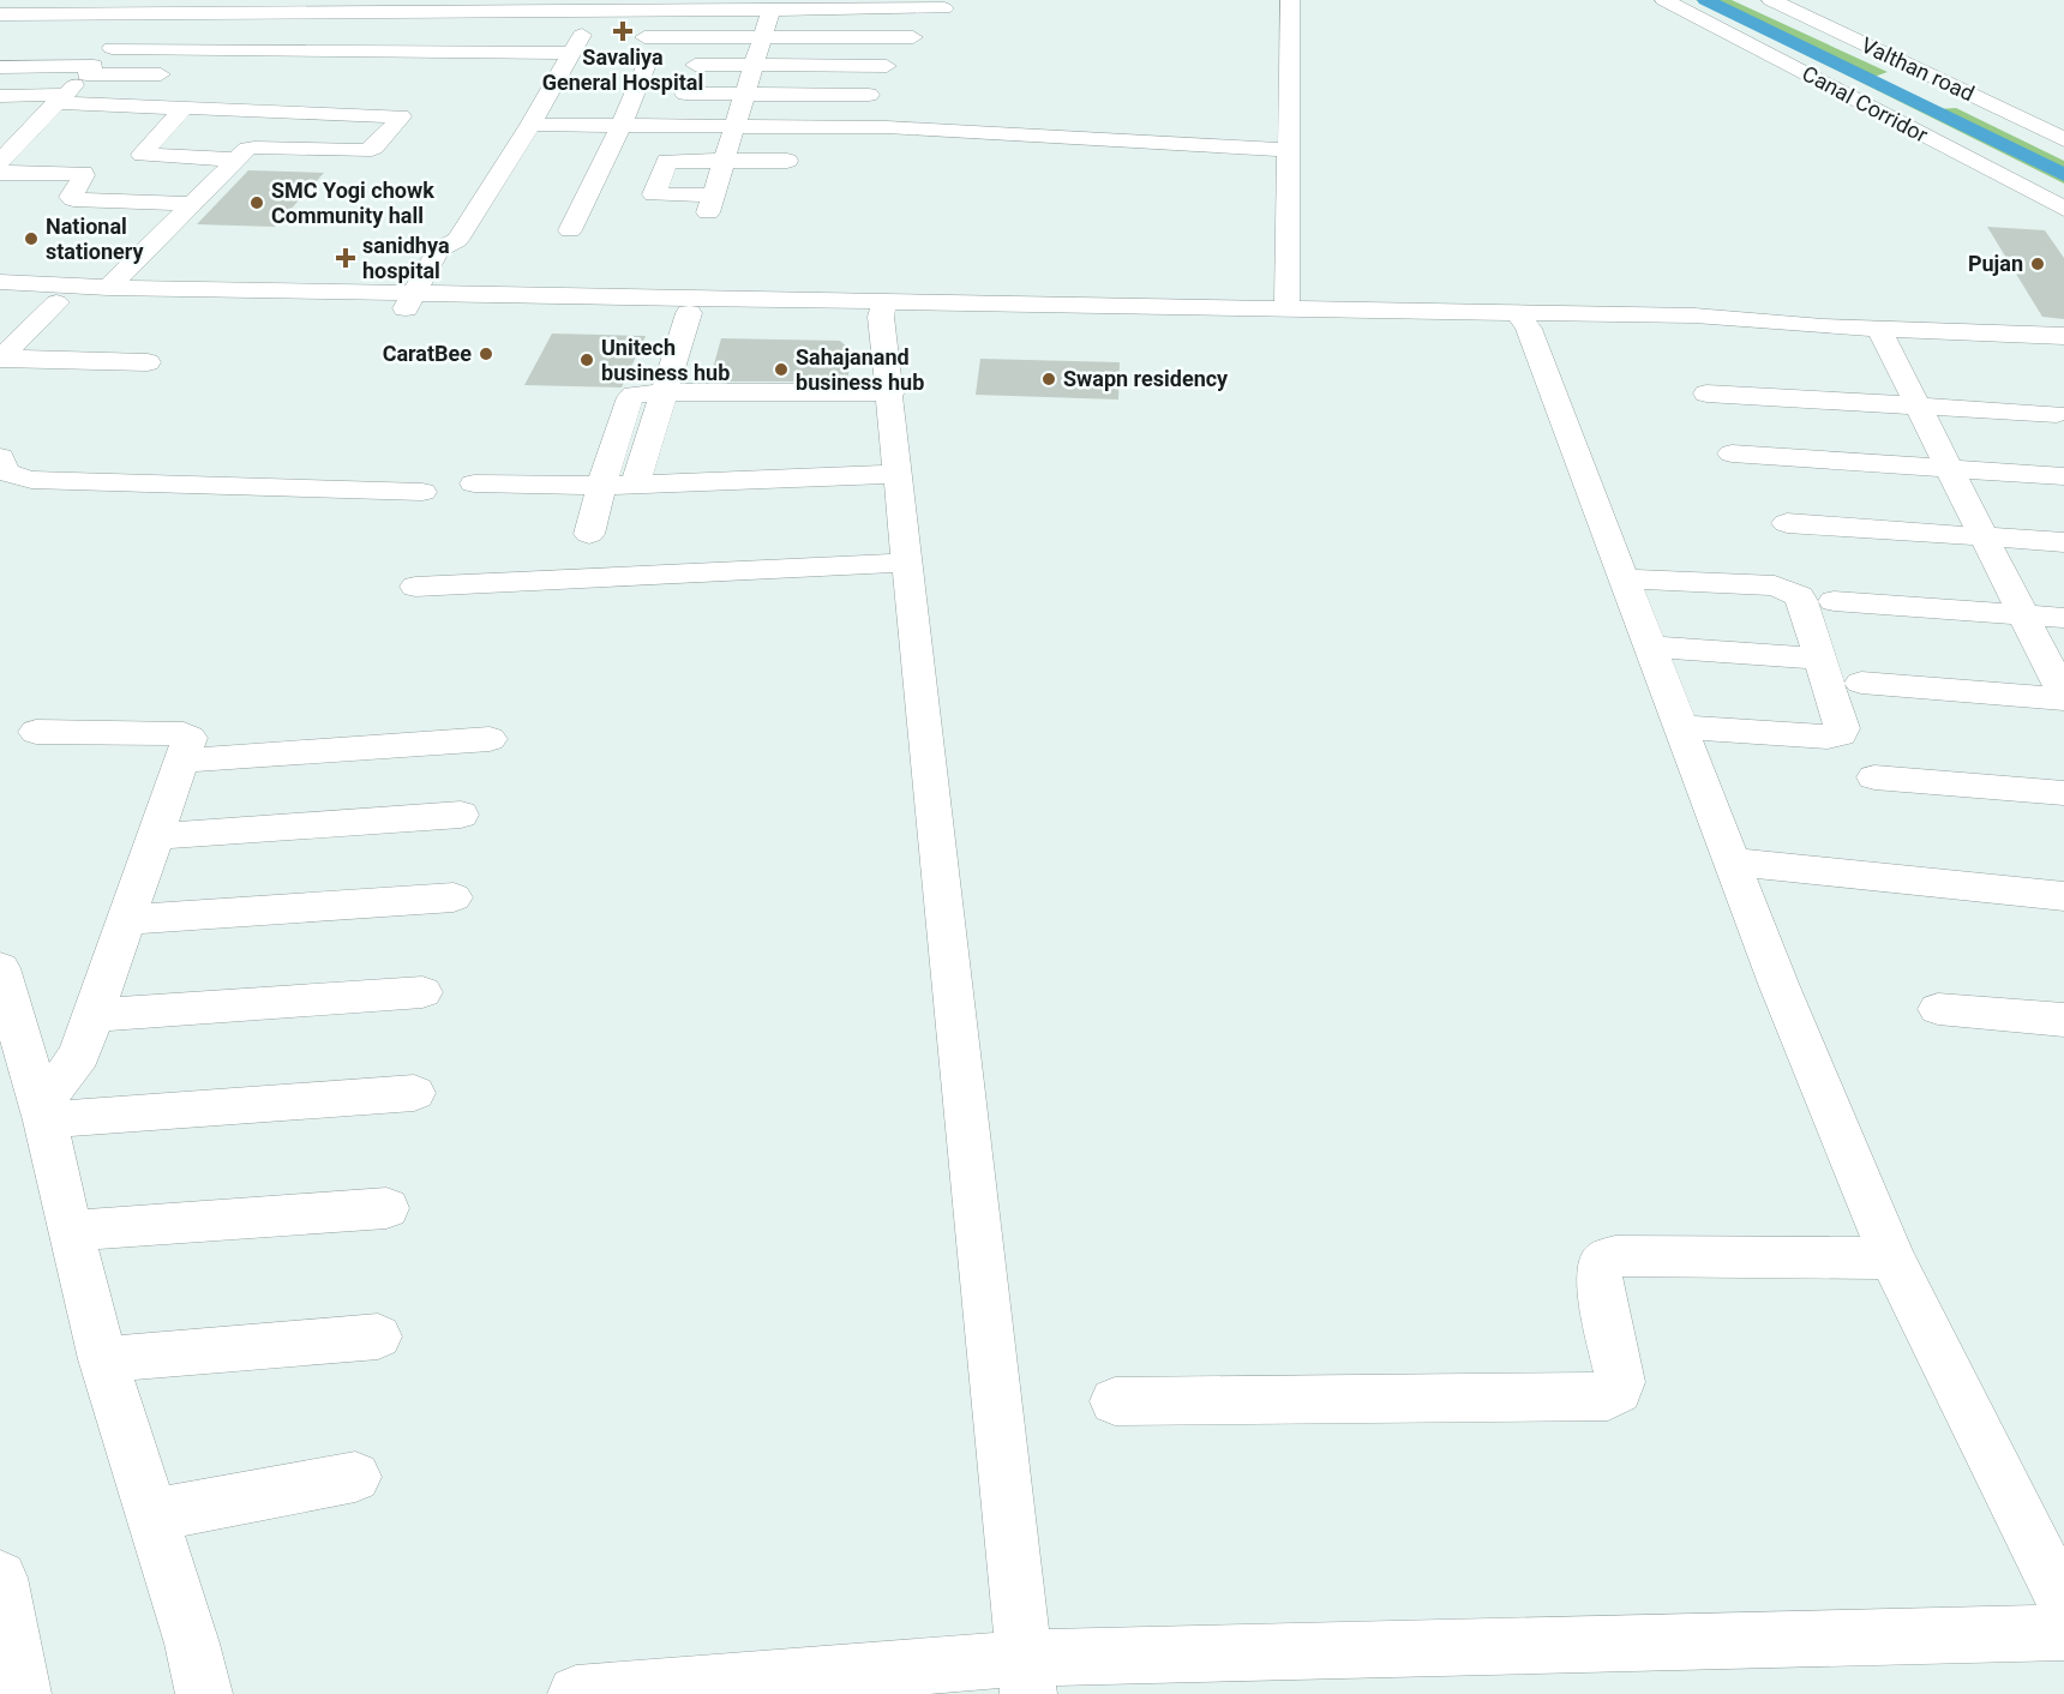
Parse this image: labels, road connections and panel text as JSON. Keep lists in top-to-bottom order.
{
  "streets": {
    "main road": ["Valthan road", "Canal Corridor"]
  },
  "places": {
    "health": ["Savaliya General Hospital", "sanidhya hospital"],
    "other": [
      "SMC Yogi chowk Community hall",
      "National stationery",
      "Pujan",
      "CaratBee",
      "Unitech business hub",
      "Sahajanand business hub",
      "Swapn residency"
    ]
  }
}
